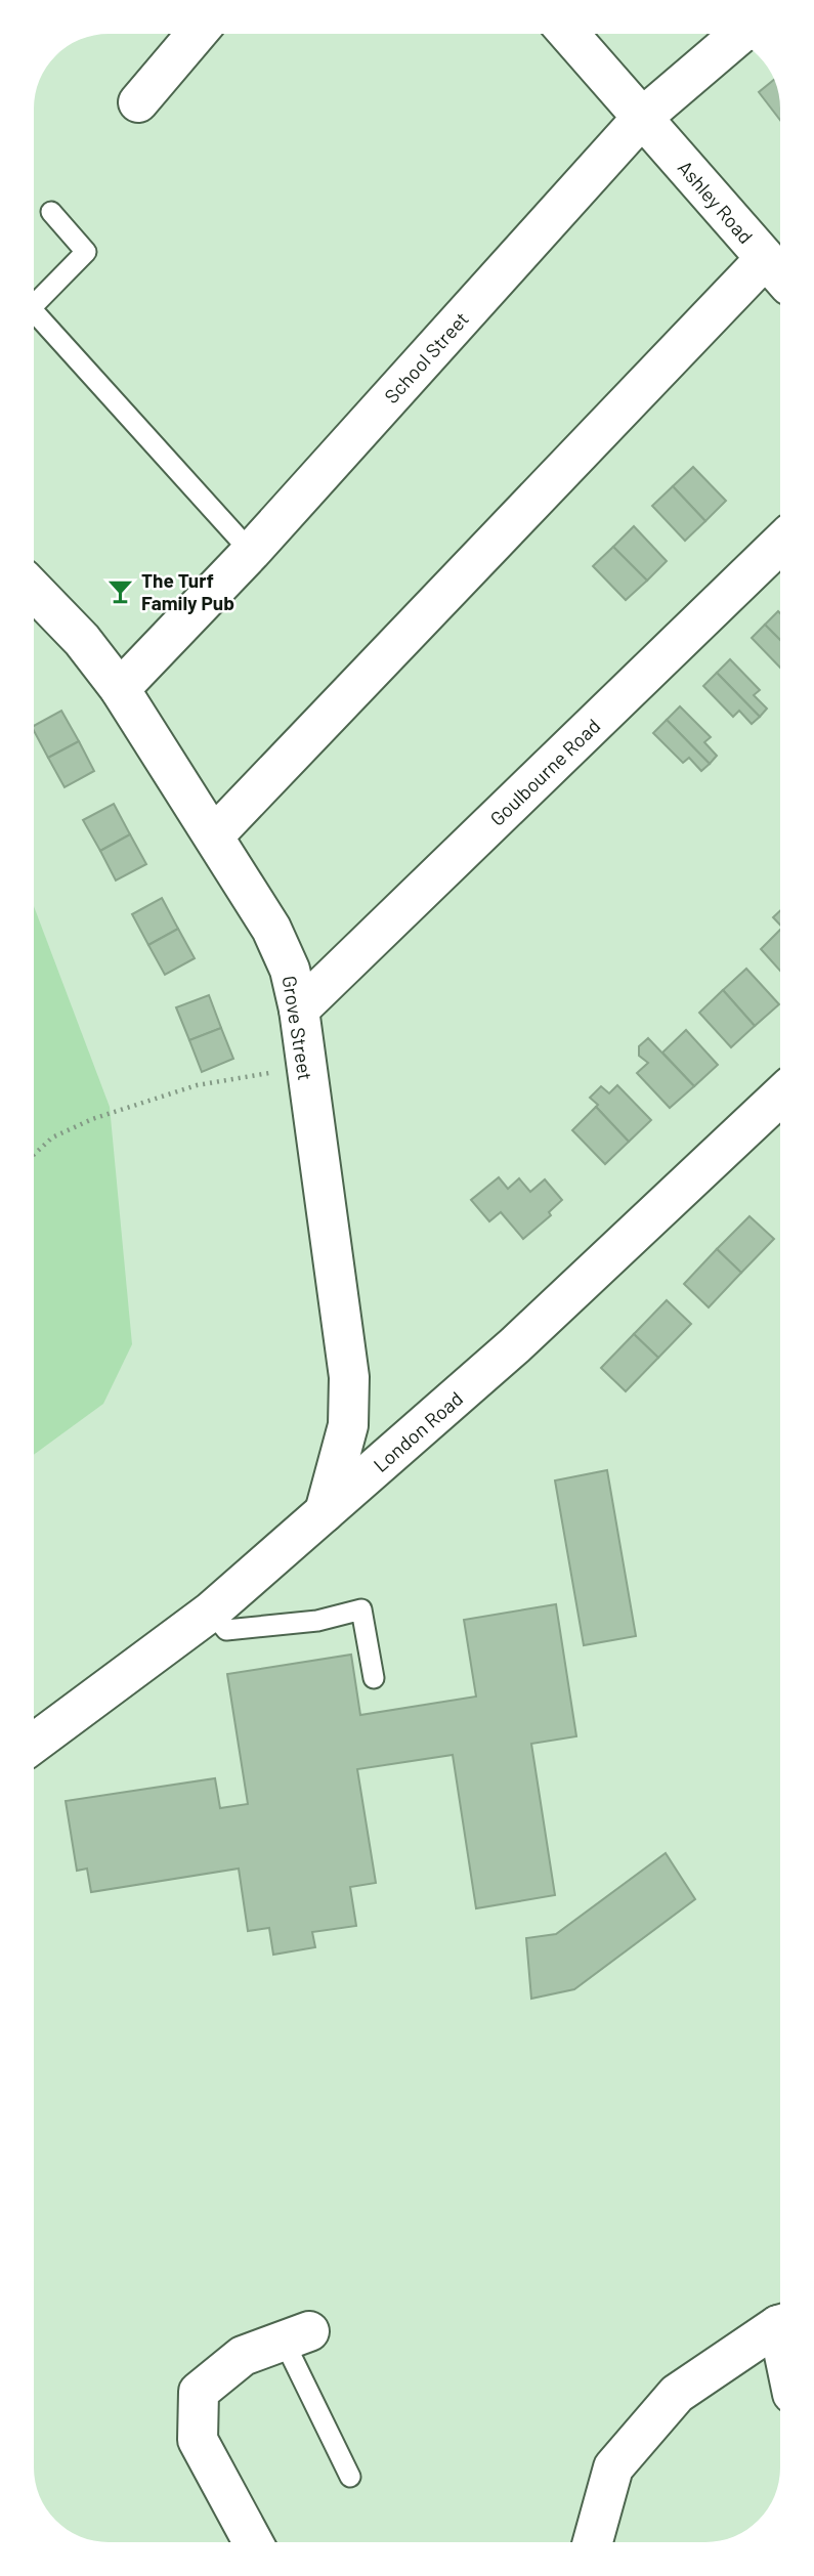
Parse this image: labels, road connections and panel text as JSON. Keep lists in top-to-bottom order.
{
  "streets": {
    "street": [
      "Ashley Road",
      "School Street",
      "Goulbourne Road",
      "Grove Street",
      "London Road"
    ]
  },
  "crossings": [
    ["Ashley Road", "School Street"],
    ["School Street", "Grove Street"],
    ["Goulbourne Road", "Grove Street"],
    ["Grove Street", "London Road"]
  ],
  "places": {
    "bar": ["The Turf Family Pub"]
  }
}
